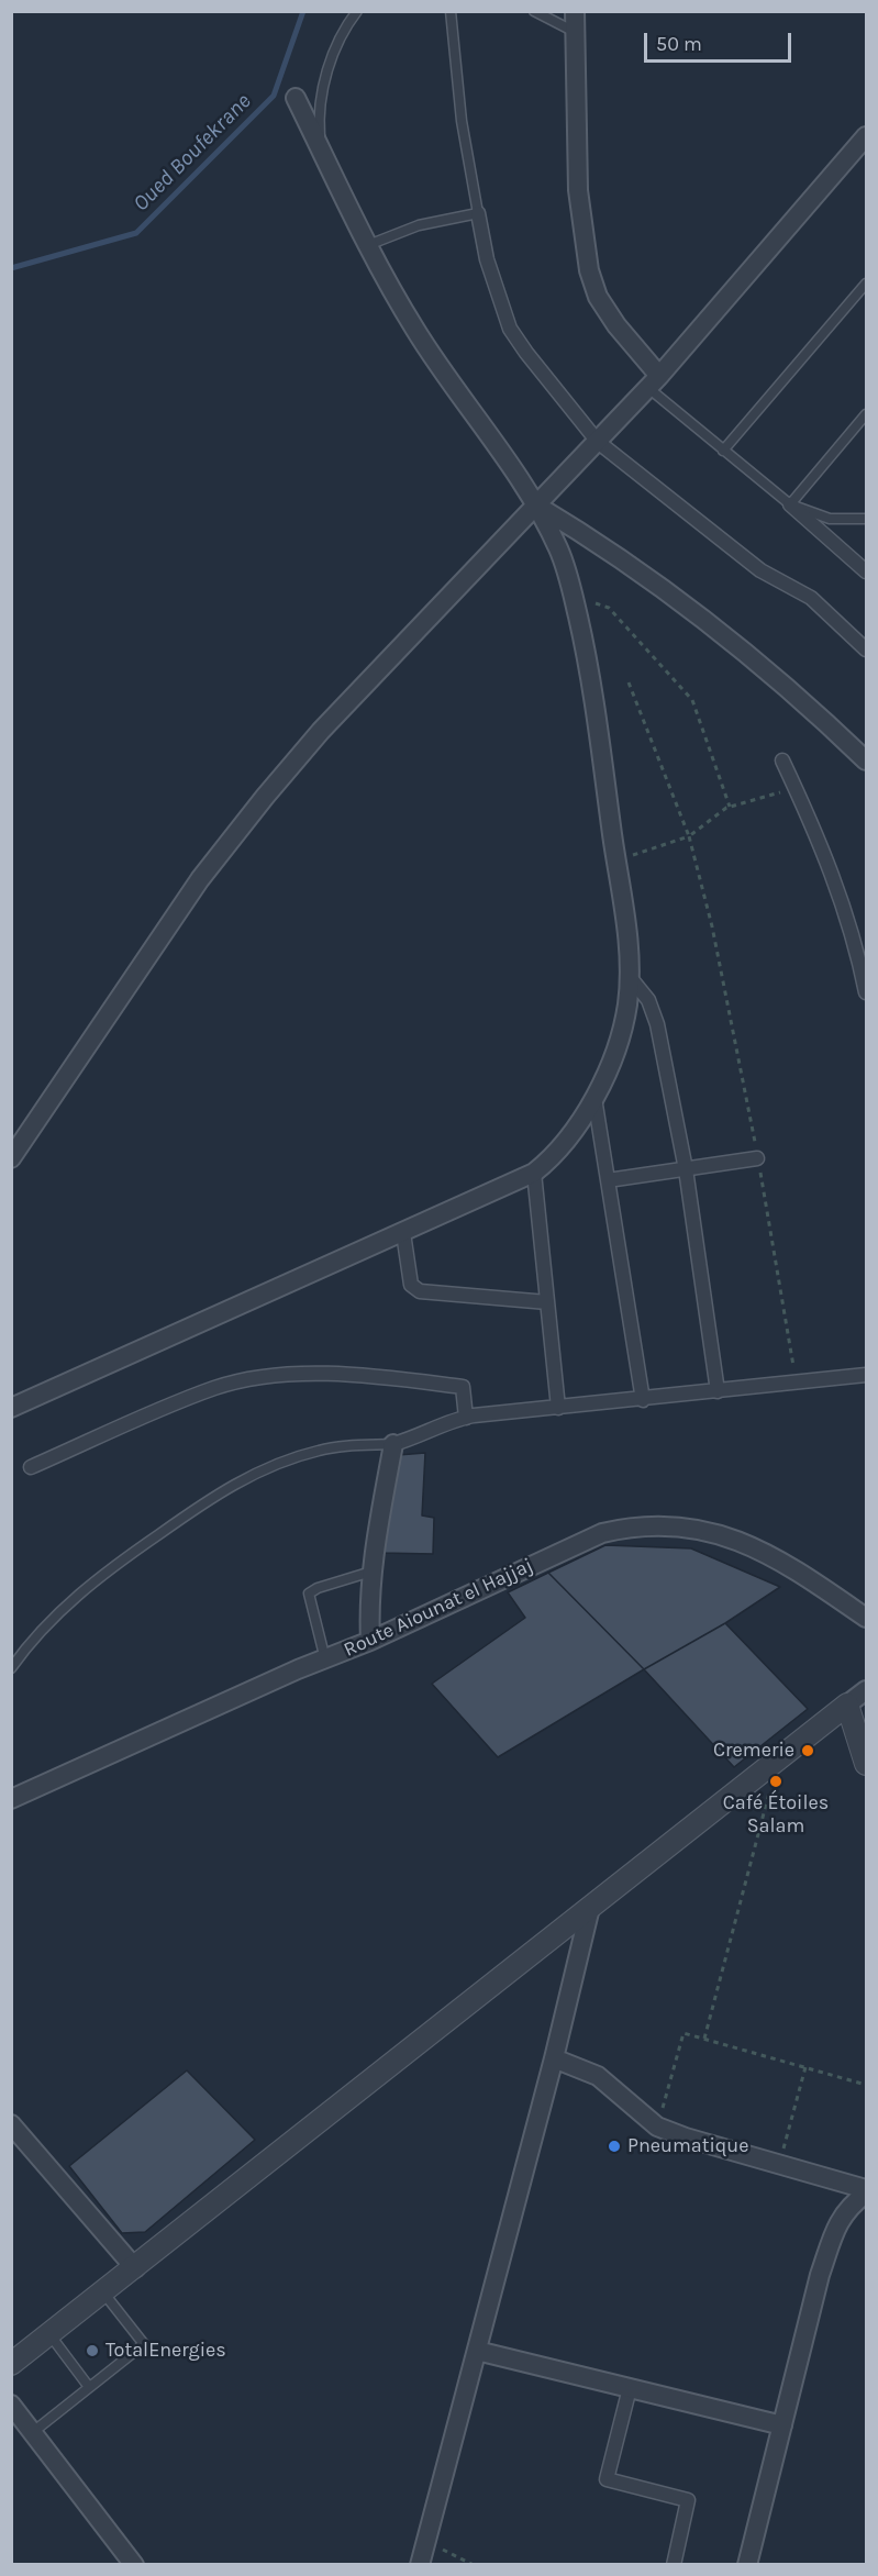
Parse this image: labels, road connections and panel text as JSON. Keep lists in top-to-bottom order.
{
  "streets": {
    "street": ["Route Aiounat el Hajjaj"]
  },
  "water": ["Oued Boufekrane"],
  "places": [
    "Cremerie",
    "Café Étoiles Salam",
    "Pneumatique",
    "TotalEnergies"
  ],
  "scale_bar": "50 m"
}
